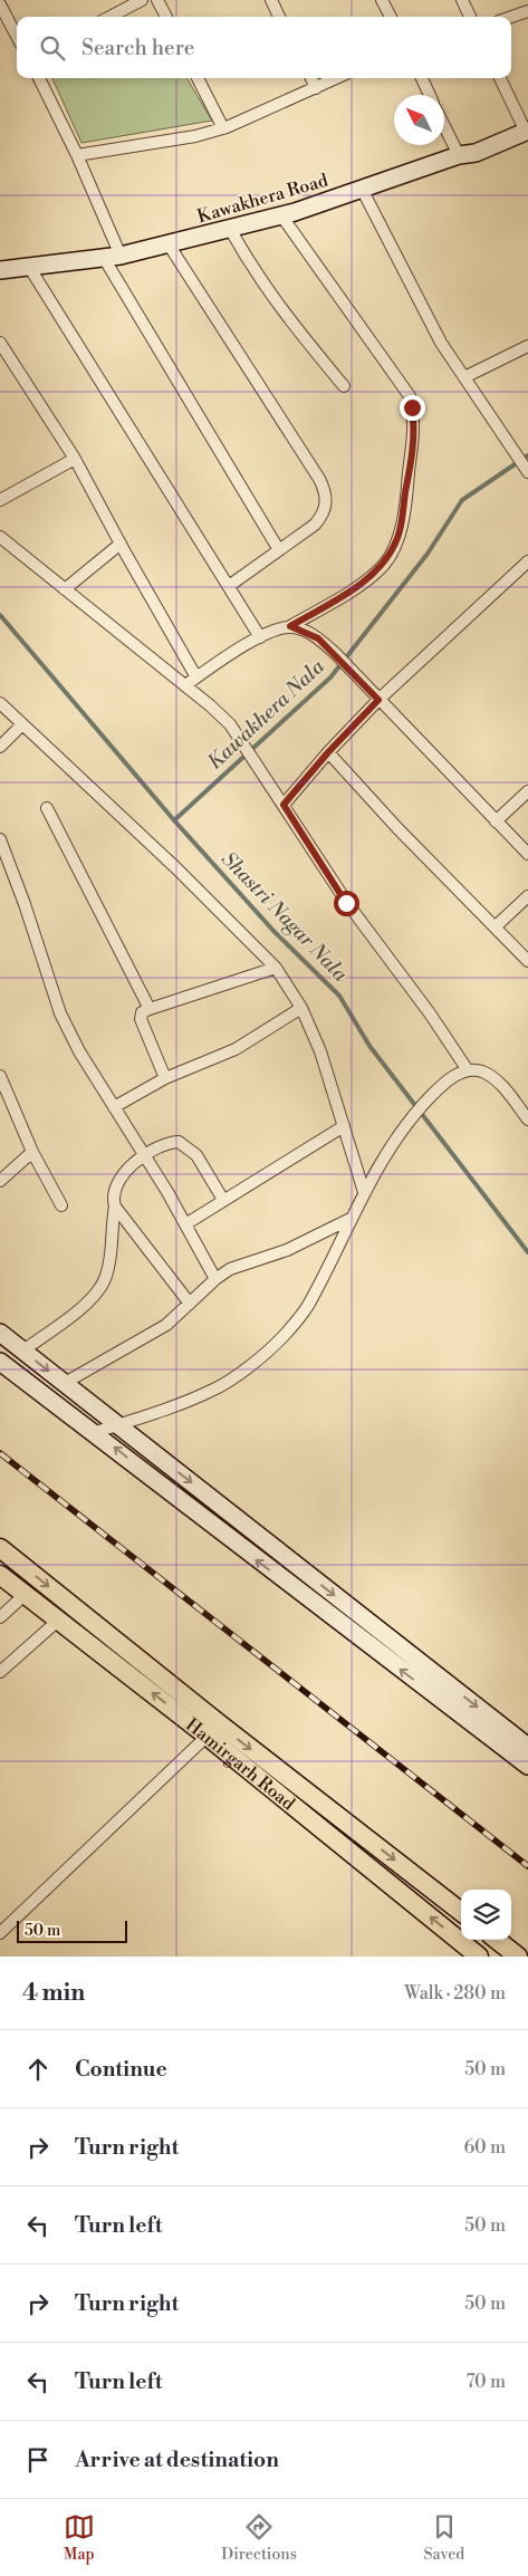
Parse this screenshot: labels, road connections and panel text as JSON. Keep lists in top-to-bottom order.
{
  "streets": {
    "main road": ["Hamirgarh Road"],
    "street": ["Kawakhera Road"]
  },
  "water": ["Kawakhera Nala", "Shastri Nagar Nala"],
  "scale_bar": "50 m",
  "north": "top left",
  "page": {
    "search": "Search here",
    "scale": "50 m",
    "heading": ["4 min", "Walk · 280 m"],
    "list": [
      ["Continue", "50 m"],
      ["Turn right", "60 m"],
      ["Turn left", "50 m"],
      ["Turn right", "50 m"],
      ["Turn left", "70 m"],
      "Arrive at destination"
    ],
    "nav": ["Map", "Directions", "Saved"]
  }
}
